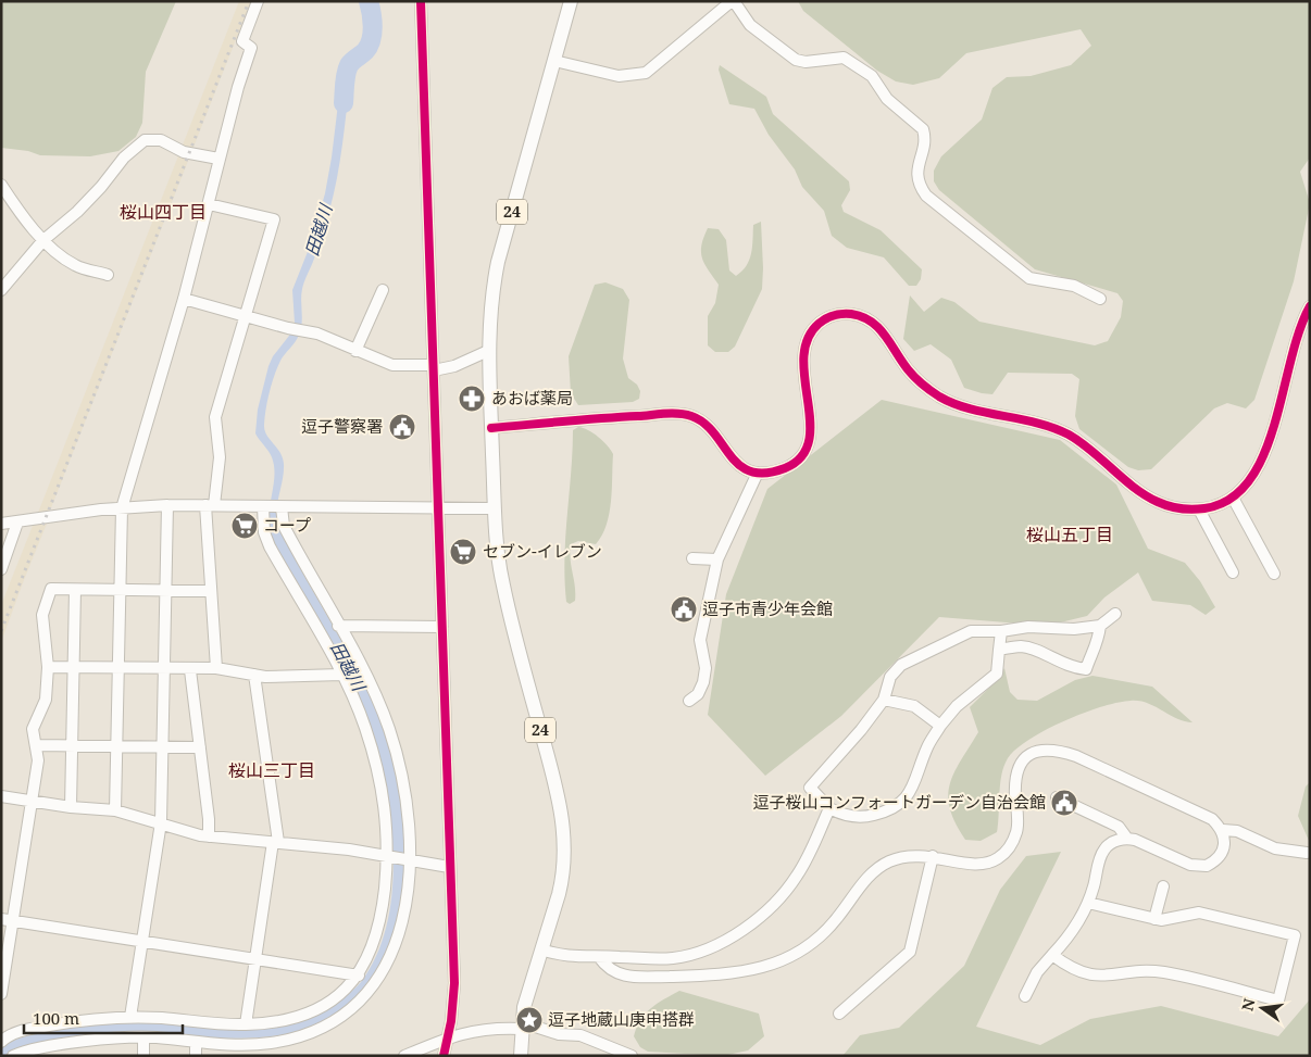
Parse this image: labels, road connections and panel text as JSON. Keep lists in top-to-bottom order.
{
  "streets": {
    "main road": ["24"]
  },
  "districts": ["桜山四丁目", "桜山五丁目", "桜山三丁目"],
  "water": ["田越川"],
  "places": {
    "pharmacy": ["あおば薬局"],
    "public building": ["逗子警察署", "逗子市青少年会館", "逗子桜山コンフォートガーデン自治会館"],
    "supermarket": ["コープ", "セブン-イレブン"],
    "place": ["逗子地蔵山庚申搭群"]
  },
  "scale_bar": "100 m",
  "north": "left"
}
